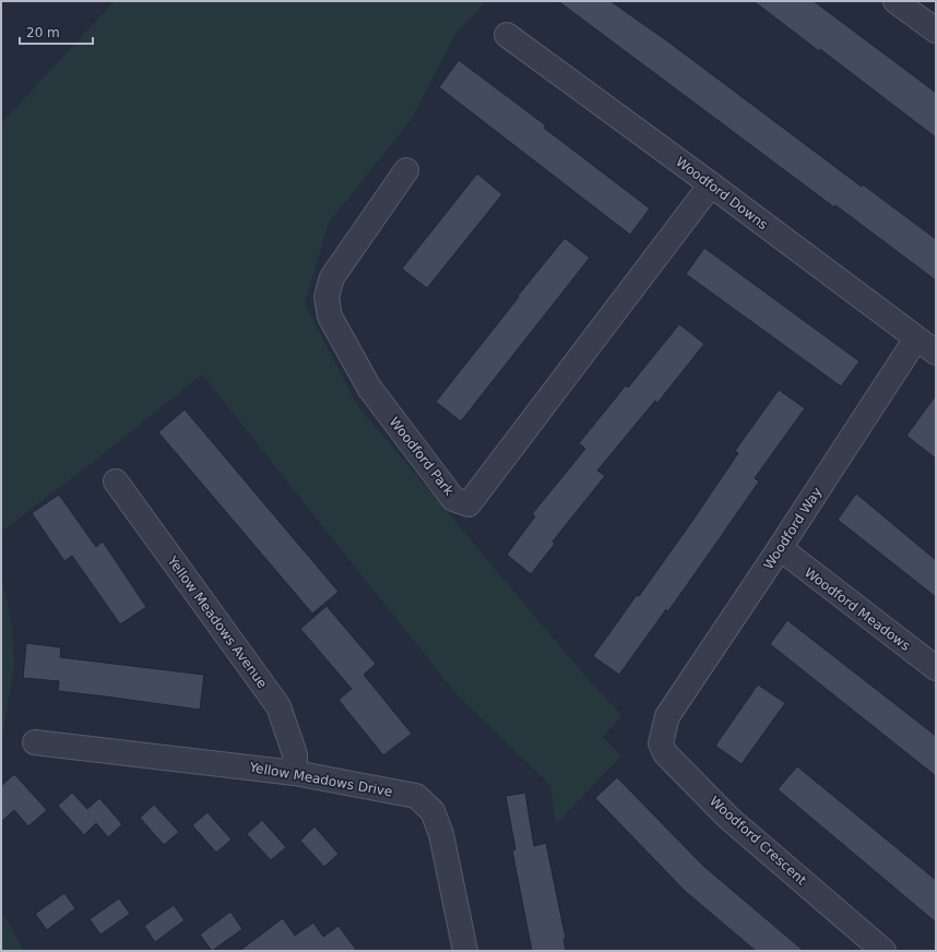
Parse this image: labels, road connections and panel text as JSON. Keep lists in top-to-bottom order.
{
  "streets": {
    "street": [
      "Woodford Downs",
      "Woodford Park",
      "Woodford Way",
      "Woodford Meadows",
      "Yellow Meadows Avenue",
      "Yellow Meadows Drive",
      "Woodford Crescent"
    ]
  },
  "crossings": [
    ["Woodford Downs", "Woodford Park"],
    ["Woodford Downs", "Woodford Way"],
    ["Woodford Way", "Woodford Meadows"],
    ["Woodford Way", "Woodford Crescent"],
    ["Yellow Meadows Avenue", "Yellow Meadows Drive"]
  ],
  "scale_bar": "20 m"
}
